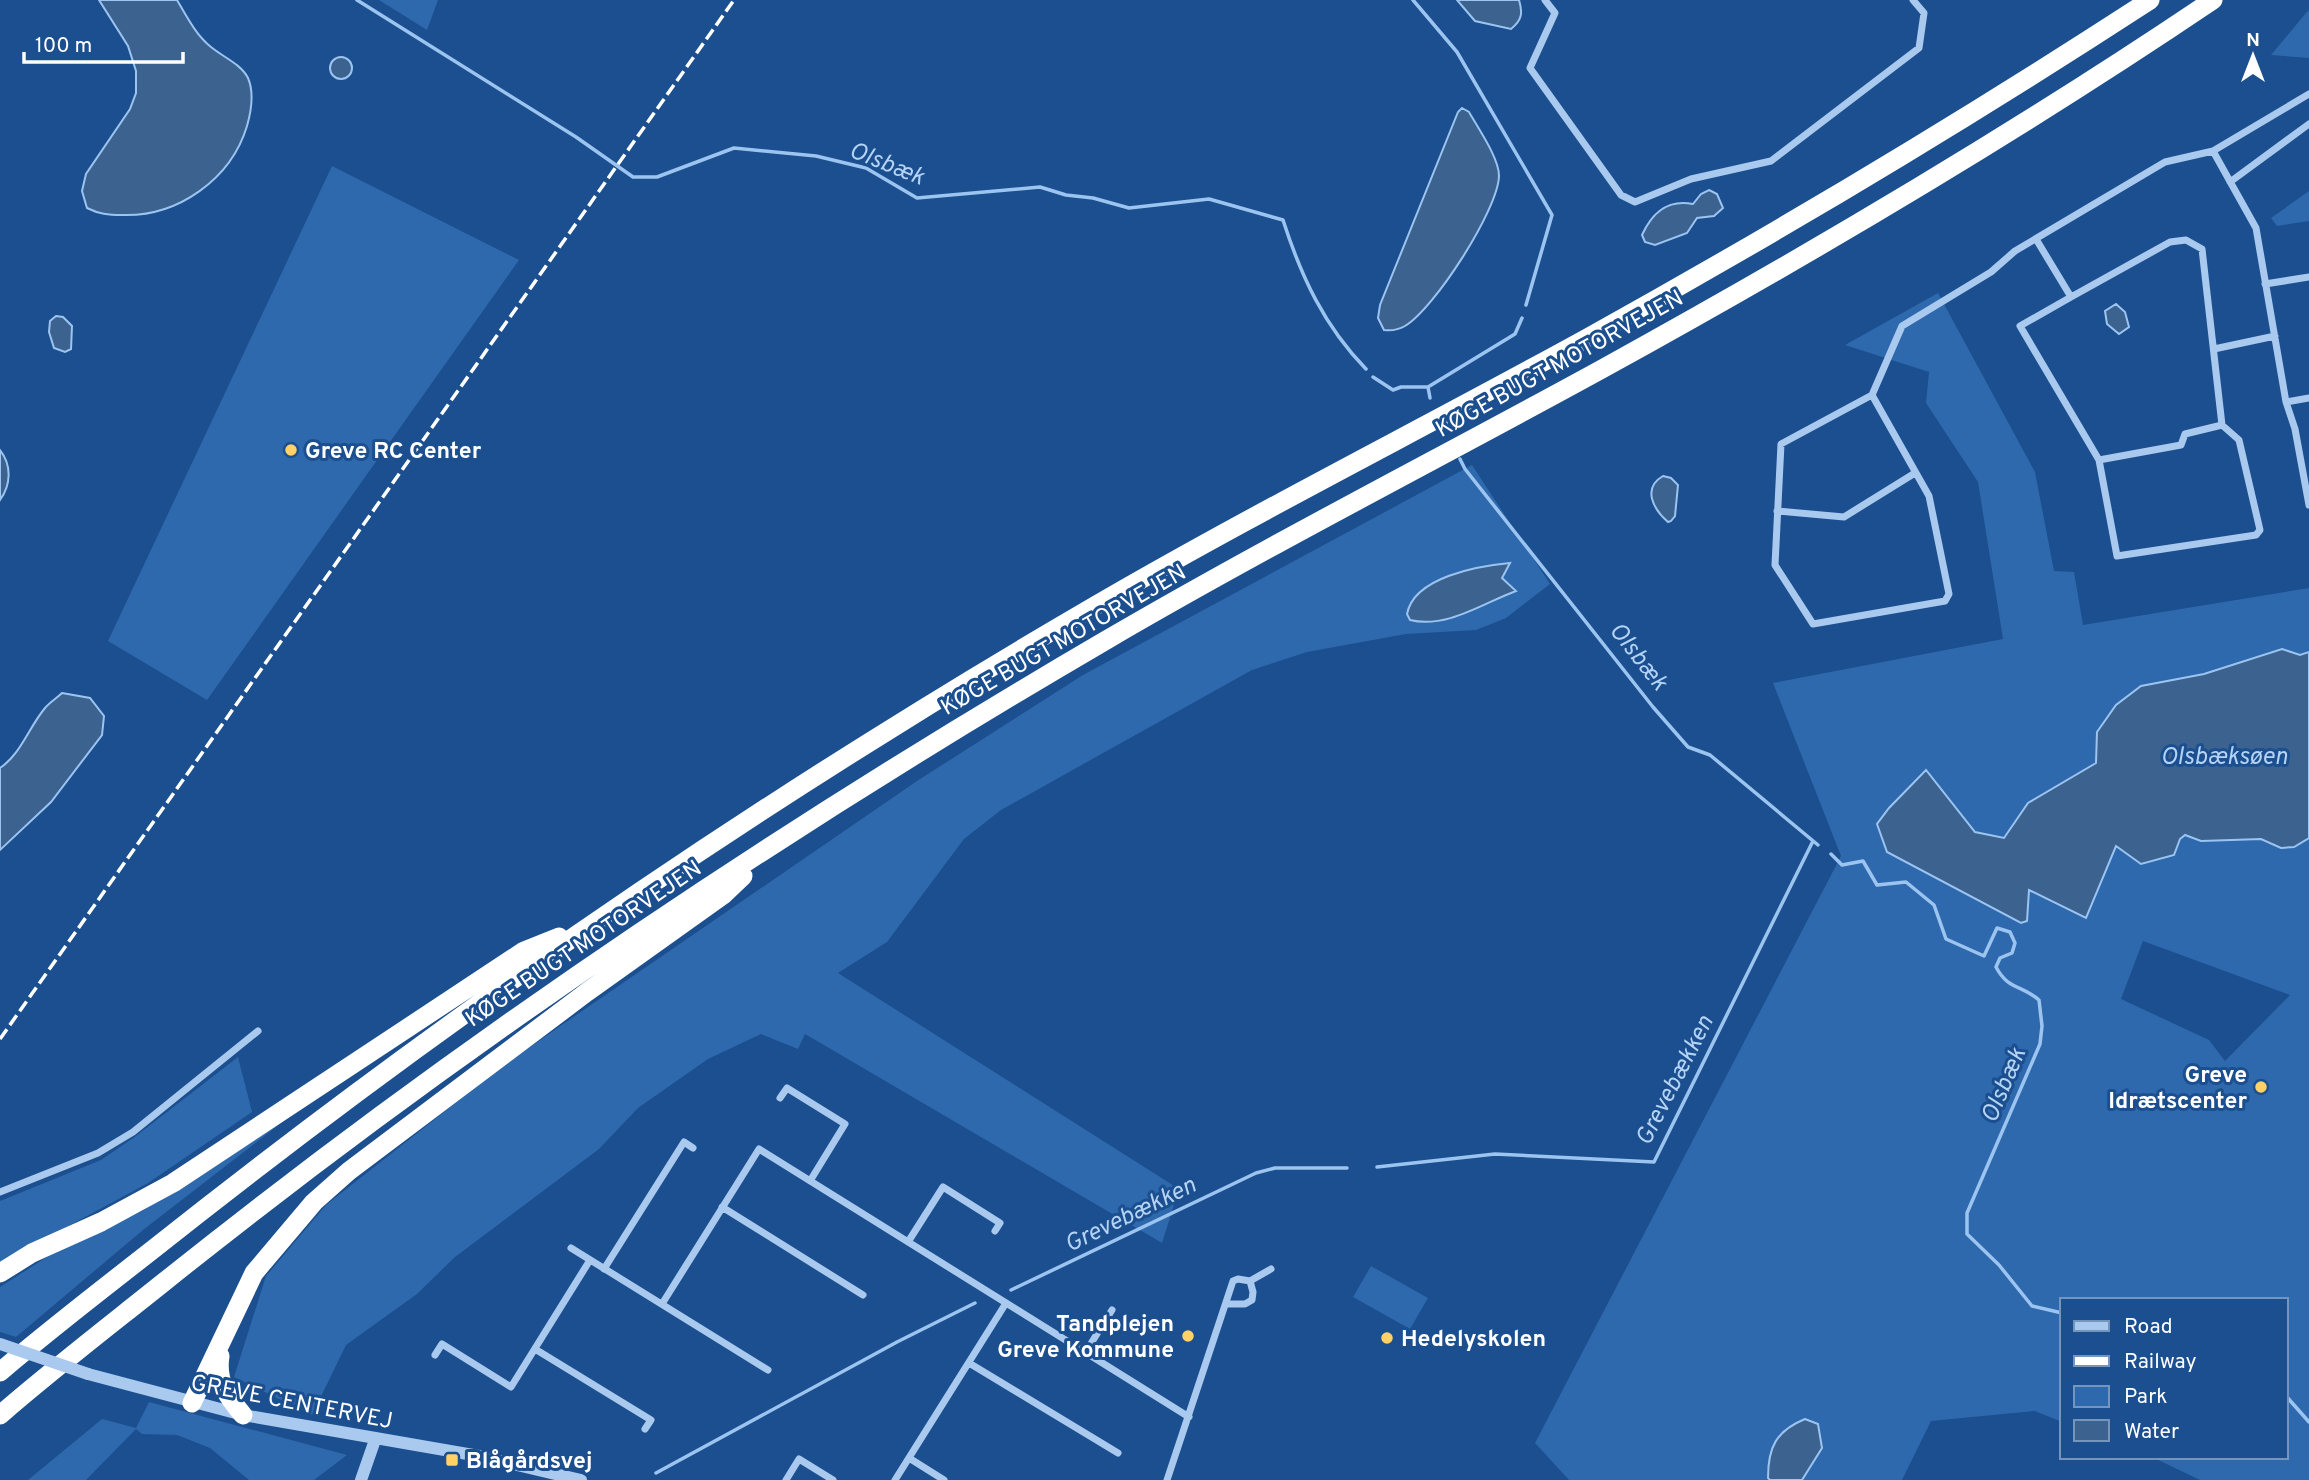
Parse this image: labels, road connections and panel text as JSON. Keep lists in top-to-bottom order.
{
  "streets": {
    "highway": ["KØGE BUGT MOTORVEJEN"],
    "street": ["GREVE CENTERVEJ"]
  },
  "water": ["Olsbæk", "Olsbæksøen", "Grevebækken"],
  "places": {
    "other": [
      "Greve RC Center",
      "Greve Idrætscenter",
      "Tandplejen Greve Kommune",
      "Hedelyskolen"
    ],
    "transit": ["Blågårdsvej"]
  },
  "legend": [
    "Road",
    "Railway",
    "Park",
    "Water"
  ],
  "scale_bar": "100 m",
  "north": "top"
}
